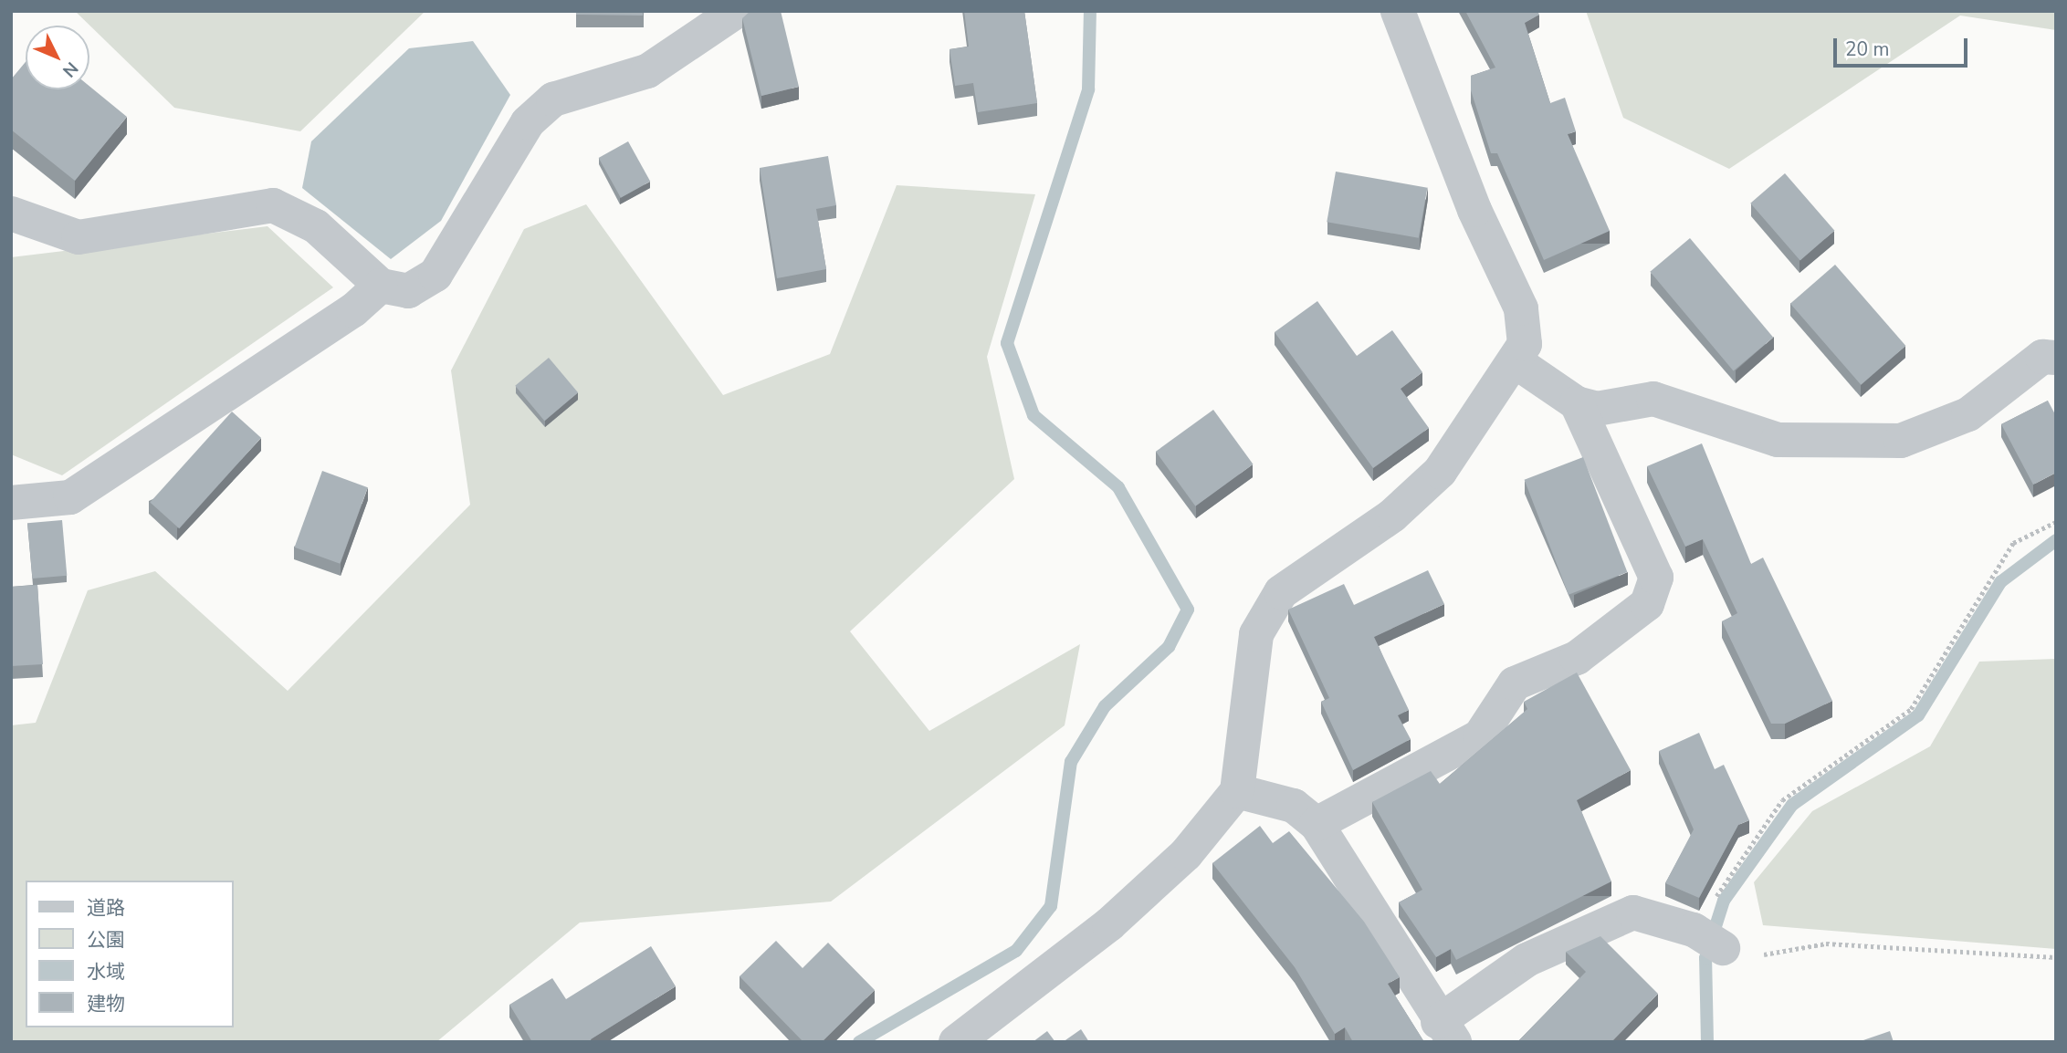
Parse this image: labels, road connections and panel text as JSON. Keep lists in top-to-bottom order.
{
  "legend": [
    "道路",
    "公園",
    "水域",
    "建物"
  ],
  "scale_bar": "20 m",
  "north": "bottom right"
}
